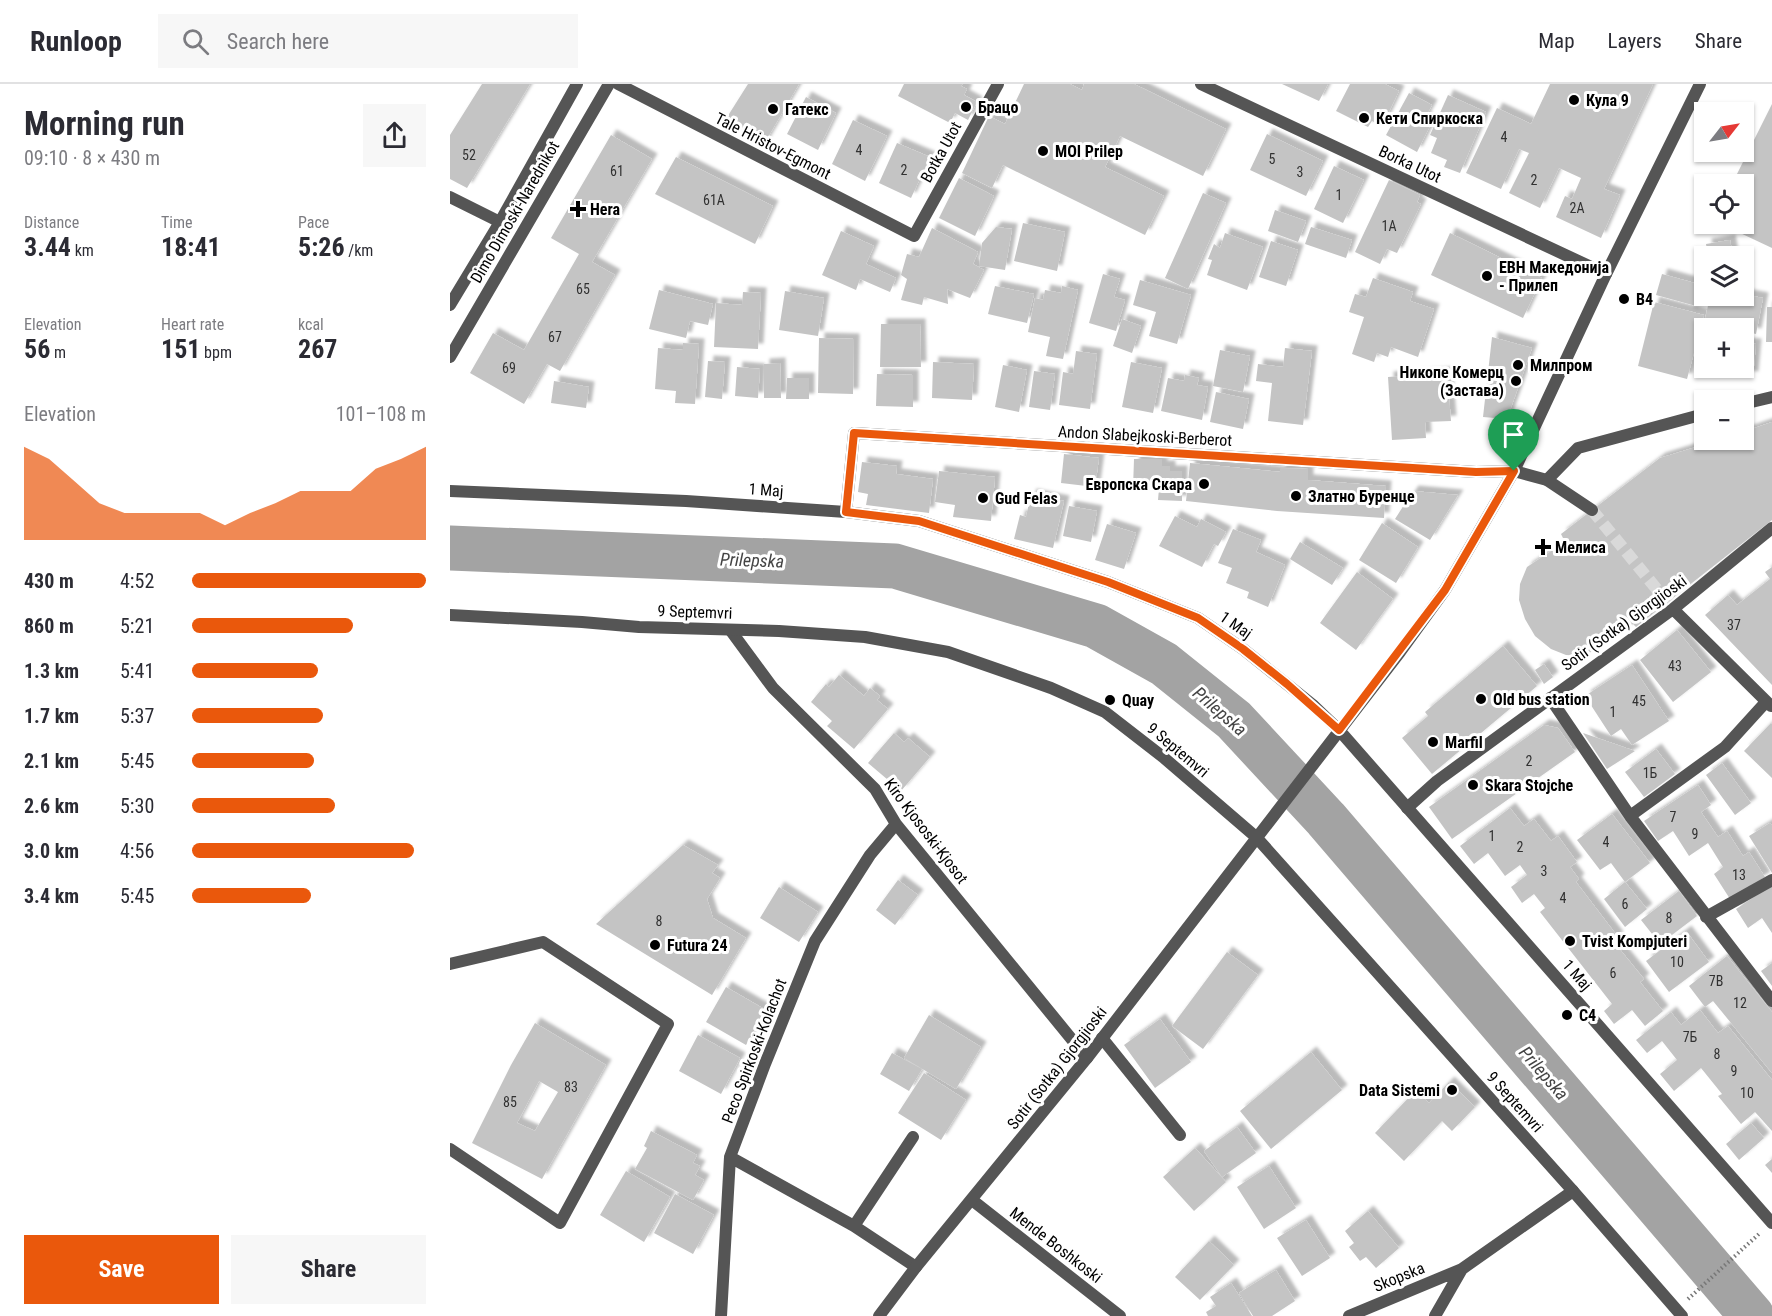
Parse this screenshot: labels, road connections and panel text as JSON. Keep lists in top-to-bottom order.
{
  "streets": {
    "street": [
      "Tale Hristov-Egmont",
      "Botka Utot",
      "Borka Utot",
      "Dimo Dimoski-Narednikot",
      "Andon Slabejkoski-Berberot",
      "1 Maj",
      "9 Septemvri",
      "Sotir (Sotka) Gjorgjioski",
      "Kiro Kjososki-Kjosot",
      "Peco Spirkoski-Kolachot",
      "Mende Boshkoski",
      "Skopska"
    ]
  },
  "crossings": [
    ["Tale Hristov-Egmont", "Botka Utot"],
    ["Borka Utot", "Sotir (Sotka) Gjorgjioski"],
    ["Andon Slabejkoski-Berberot", "1 Maj"],
    ["Andon Slabejkoski-Berberot", "Sotir (Sotka) Gjorgjioski"],
    ["1 Maj", "Sotir (Sotka) Gjorgjioski"],
    ["9 Septemvri", "Sotir (Sotka) Gjorgjioski"],
    ["9 Septemvri", "Kiro Kjososki-Kjosot"],
    ["Sotir (Sotka) Gjorgjioski", "Kiro Kjososki-Kjosot"],
    ["Sotir (Sotka) Gjorgjioski", "Mende Boshkoski"],
    ["Kiro Kjososki-Kjosot", "Peco Spirkoski-Kolachot"]
  ],
  "water": ["Prilepska"],
  "places": {
    "other": [
      "Кула 9",
      "Брацо",
      "Гатекс",
      "Кети Спиркоска",
      "MOI Prilep",
      "ЕВН Македонија - Прилеп",
      "B4",
      "Милпром",
      "Никопе Комерц (Застава)",
      "Европска Скара",
      "Златно Буренце",
      "Gud Felas",
      "Old bus station",
      "Quay",
      "Marfil",
      "Skara Stojche",
      "Tvist Kompjuteri",
      "Futura 24",
      "C4",
      "Data Sistemi"
    ],
    "health": ["Hera", "Мелиса"]
  },
  "house_numbers": [
    "4",
    "4",
    "52",
    "5",
    "2",
    "61",
    "3",
    "2",
    "1",
    "61А",
    "2А",
    "1А",
    "65",
    "67",
    "69",
    "37",
    "43",
    "45",
    "1",
    "2",
    "1Б",
    "7",
    "9",
    "1",
    "4",
    "2",
    "3",
    "13",
    "4",
    "6",
    "8",
    "8",
    "10",
    "6",
    "7В",
    "12",
    "7Б",
    "8",
    "9",
    "83",
    "10",
    "85"
  ],
  "north": "top right",
  "page": {
    "header": "Runloop",
    "search": "Search here",
    "nav": ["Map", "Layers", "Share"],
    "heading": ["Morning run", "09:10 · 8 × 430 m"],
    "map_buttons": ["+", "−"],
    "stats": [
      ["Distance", "3.44 km"],
      ["Time", "18:41"],
      ["Pace", "5:26 /km"],
      ["Elevation", "56 m"],
      ["Heart rate", "151 bpm"],
      ["kcal", "267"]
    ],
    "chart": ["Elevation", "101–108 m"],
    "list": [
      {
        "name": "430 m",
        "note": "4:52"
      },
      {
        "name": "860 m",
        "note": "5:21"
      },
      {
        "name": "1.3 km",
        "note": "5:41"
      },
      {
        "name": "1.7 km",
        "note": "5:37"
      },
      {
        "name": "2.1 km",
        "note": "5:45"
      },
      {
        "name": "2.6 km",
        "note": "5:30"
      },
      {
        "name": "3.0 km",
        "note": "4:56"
      },
      {
        "name": "3.4 km",
        "note": "5:45"
      }
    ],
    "buttons": ["Save", "Share"]
  }
}
